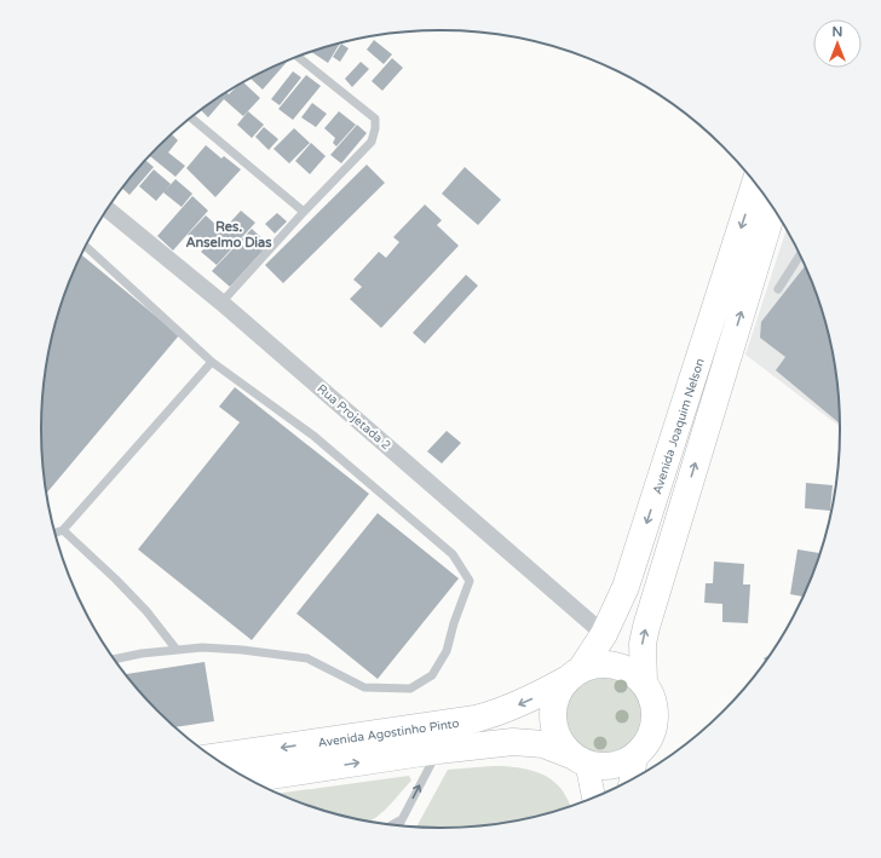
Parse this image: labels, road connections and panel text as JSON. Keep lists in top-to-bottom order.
{
  "streets": {
    "main road": ["Avenida Joaquim Nelson", "Avenida Agostinho Pinto"],
    "street": ["Rua Projetada 2"]
  },
  "crossings": [
    ["Rua Projetada 2", "Avenida Joaquim Nelson"],
    ["Avenida Joaquim Nelson", "Avenida Agostinho Pinto"]
  ],
  "districts": ["Res. Anselmo Dias"],
  "north": "top"
}
